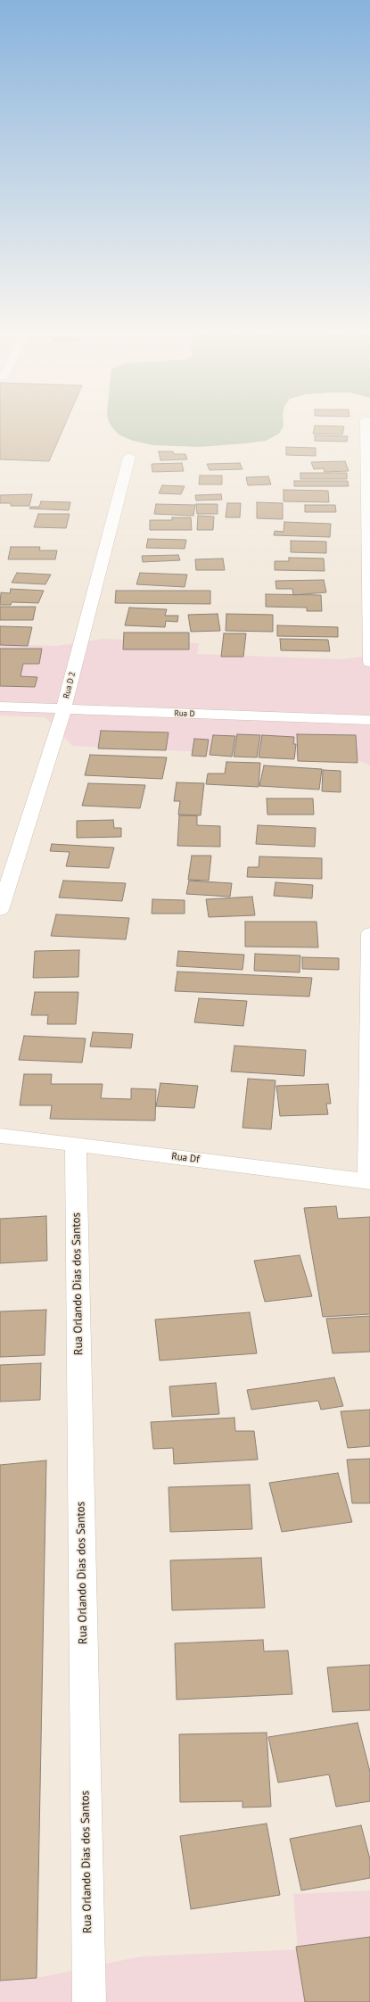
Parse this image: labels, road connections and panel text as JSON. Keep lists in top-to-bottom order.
{
  "streets": {
    "street": [
      "Rua D 2",
      "Rua D",
      "Rua Df",
      "Rua Orlando Dias dos Santos"
    ]
  },
  "crossings": [
    ["Rua D 2", "Rua D"],
    ["Rua Df", "Rua Orlando Dias dos Santos"]
  ]
}
